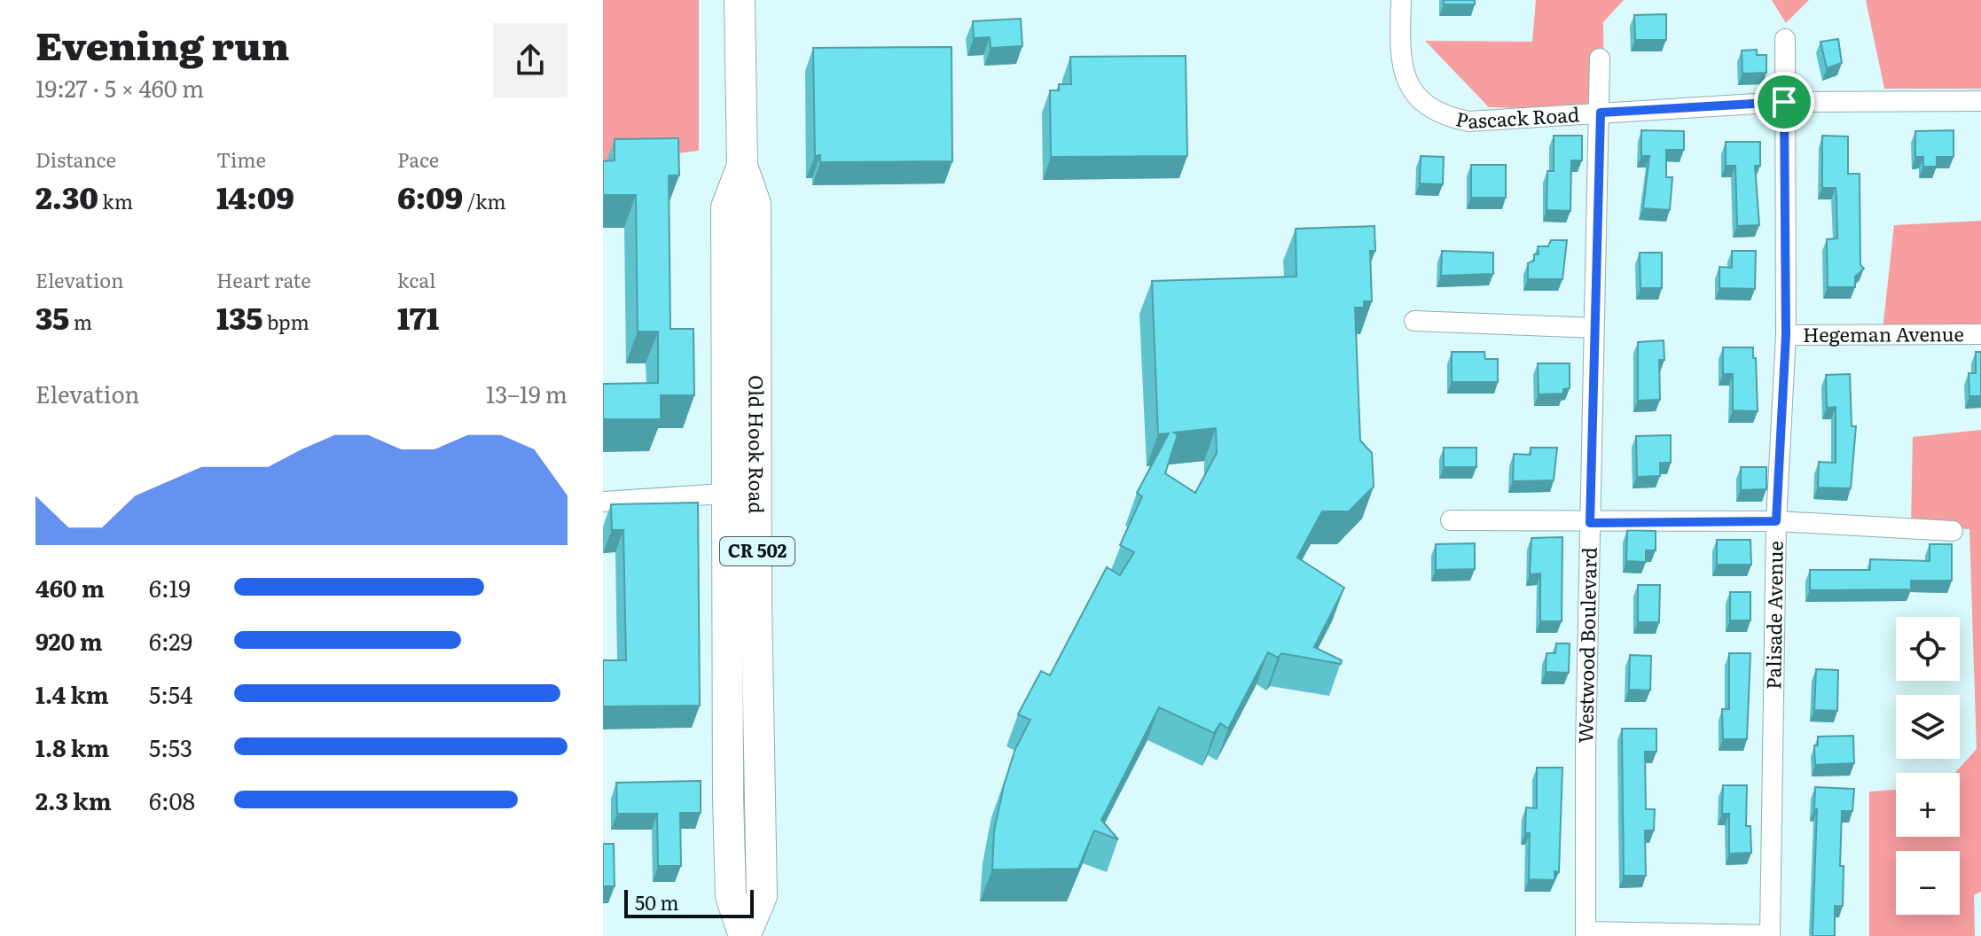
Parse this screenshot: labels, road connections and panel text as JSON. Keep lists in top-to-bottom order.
{
  "streets": {
    "main road": ["Old Hook Road", "CR 502"],
    "street": [
      "Pascack Road",
      "Hegeman Avenue",
      "Palisade Avenue",
      "Westwood Boulevard"
    ]
  },
  "crossings": [
    ["Pascack Road", "Palisade Avenue"],
    ["Pascack Road", "Westwood Boulevard"],
    ["Hegeman Avenue", "Palisade Avenue"]
  ],
  "scale_bar": "50 m",
  "page": {
    "heading": ["Evening run", "19:27 · 5 × 460 m"],
    "stats": [
      ["Distance", "2.30 km"],
      ["Time", "14:09"],
      ["Pace", "6:09 /km"],
      ["Elevation", "35 m"],
      ["Heart rate", "135 bpm"],
      ["kcal", "171"]
    ],
    "chart": ["Elevation", "13–19 m"],
    "list": [
      {
        "name": "460 m",
        "note": "6:19"
      },
      {
        "name": "920 m",
        "note": "6:29"
      },
      {
        "name": "1.4 km",
        "note": "5:54"
      },
      {
        "name": "1.8 km",
        "note": "5:53"
      },
      {
        "name": "2.3 km",
        "note": "6:08"
      }
    ],
    "map_buttons": ["+", "−"],
    "scale": "50 m"
  }
}
